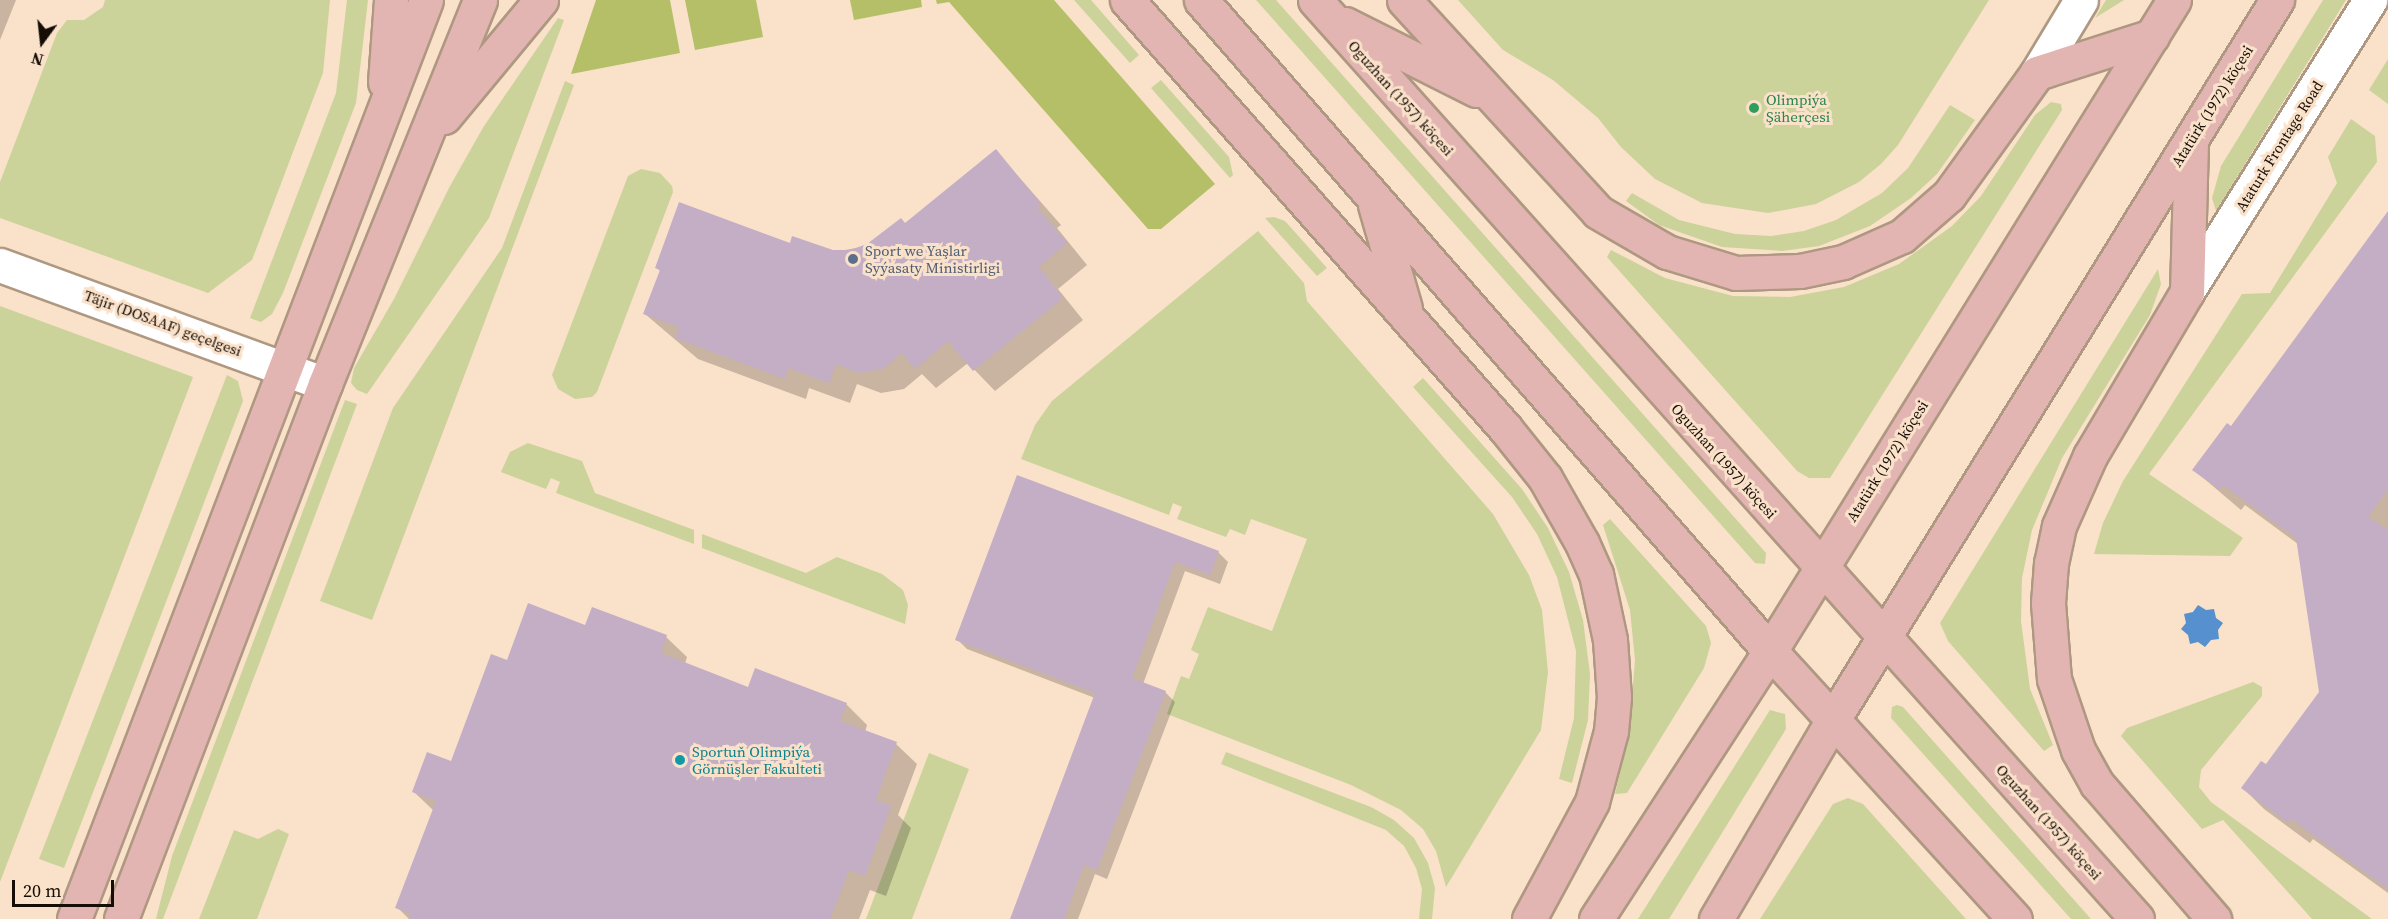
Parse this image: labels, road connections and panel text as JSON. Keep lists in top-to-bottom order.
{
  "streets": {
    "main road": ["Oguzhan (1957) köçesi", "Atatürk (1972) köçesi"],
    "street": ["Ataturk Frontage Road", "Täjir (DOSAAF) geçelgesi"]
  },
  "crossings": [
    ["Oguzhan (1957) köçesi", "Atatürk (1972) köçesi"]
  ],
  "places": ["Olimpiýa Şäherçesi", "Sport we Yaşlar Syýasaty Ministirligi", "Sportuň Olimpiýa Görnüşler Fakulteti"],
  "scale_bar": "20 m",
  "north": "bottom"
}
